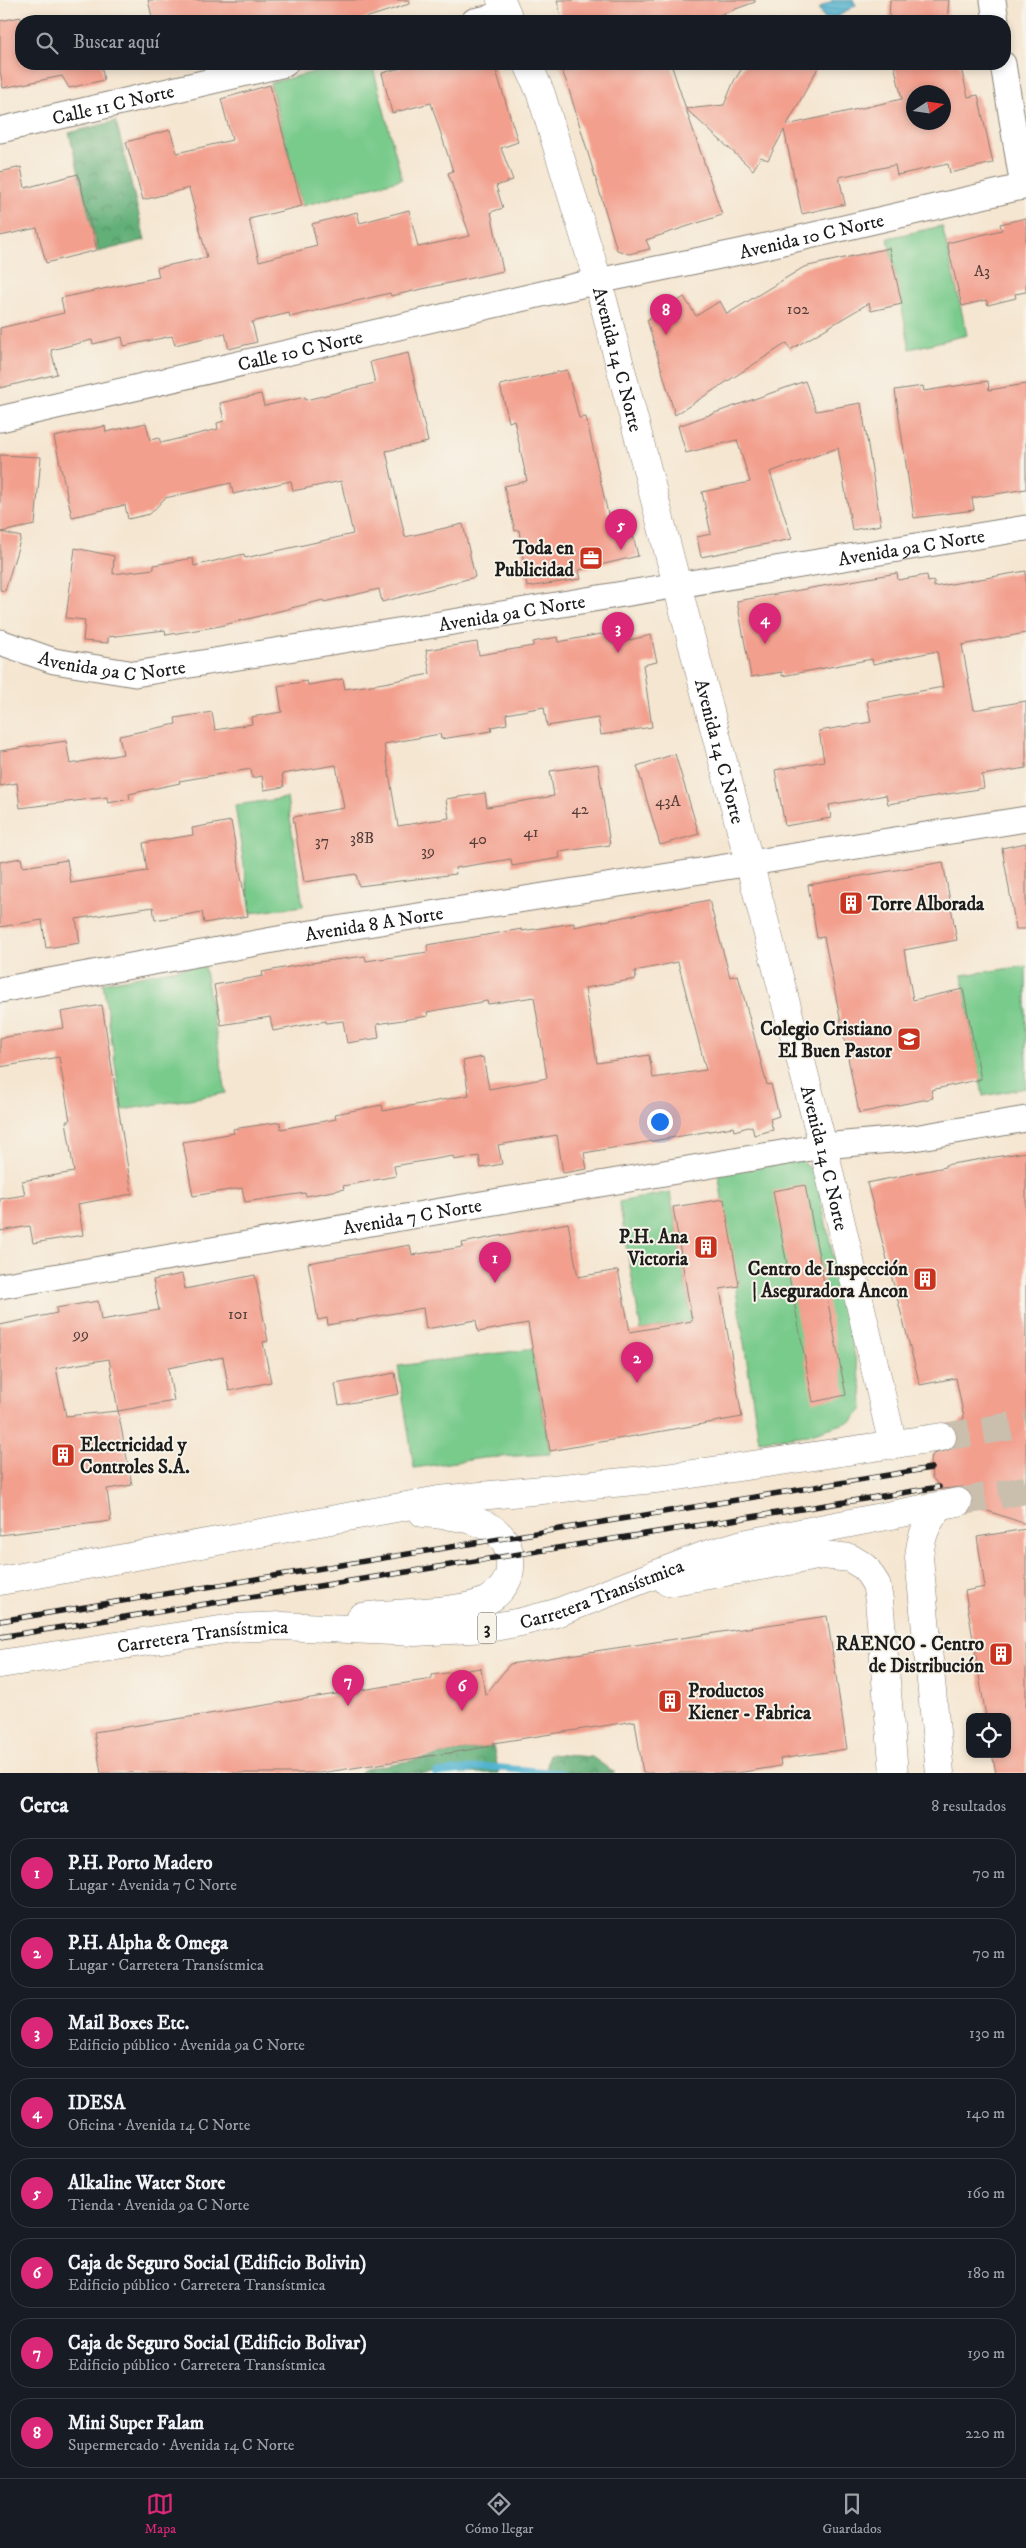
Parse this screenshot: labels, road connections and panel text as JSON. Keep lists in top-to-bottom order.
{
  "streets": {
    "main road": ["Avenida 14 C Norte", "Carretera Transístmica", "3"],
    "street": [
      "Calle 11 C Norte",
      "Avenida 10 C Norte",
      "Calle 10 C Norte",
      "Avenida 9a C Norte",
      "Avenida 8 A Norte",
      "Avenida 7 C Norte"
    ]
  },
  "crossings": [
    ["Avenida 10 C Norte", "Calle 10 C Norte"],
    ["Avenida 10 C Norte", "Avenida 14 C Norte"],
    ["Calle 10 C Norte", "Avenida 14 C Norte"],
    ["Avenida 14 C Norte", "Avenida 9a C Norte"],
    ["Avenida 14 C Norte", "Avenida 8 A Norte"],
    ["Avenida 14 C Norte", "Avenida 7 C Norte"]
  ],
  "places": {
    "office": ["Toda en Publicidad"],
    "building": [
      "Torre Alborada",
      "P.H. Ana Victoria",
      "Centro de Inspección | Aseguradora Ancon",
      "Electricidad y Controles S.A.",
      "RAENCO - Centro de Distribución",
      "Productos Kiener - Fabrica"
    ],
    "school or university": ["Colegio Cristiano El Buen Pastor"]
  },
  "house_numbers": [
    "A3",
    "102",
    "43A",
    "42",
    "41",
    "38B",
    "40",
    "37",
    "39",
    "101",
    "99"
  ],
  "north": "right",
  "page": {
    "search": "Buscar aquí",
    "pins": [
      "8",
      "5",
      "4",
      "3",
      "1",
      "2",
      "7",
      "6"
    ],
    "heading": ["Cerca", "8 resultados"],
    "list": [
      {
        "mark": "1",
        "name": "P.H. Porto Madero",
        "note": "Lugar · Avenida 7 C Norte",
        "value": "70 m"
      },
      {
        "mark": "2",
        "name": "P.H. Alpha & Omega",
        "note": "Lugar · Carretera Transístmica",
        "value": "70 m"
      },
      {
        "mark": "3",
        "name": "Mail Boxes Etc.",
        "note": "Edificio público · Avenida 9a C Norte",
        "value": "130 m"
      },
      {
        "mark": "4",
        "name": "IDESA",
        "note": "Oficina · Avenida 14 C Norte",
        "value": "140 m"
      },
      {
        "mark": "5",
        "name": "Alkaline Water Store",
        "note": "Tienda · Avenida 9a C Norte",
        "value": "160 m"
      },
      {
        "mark": "6",
        "name": "Caja de Seguro Social (Edificio Bolivin)",
        "note": "Edificio público · Carretera Transístmica",
        "value": "180 m"
      },
      {
        "mark": "7",
        "name": "Caja de Seguro Social (Edificio Bolivar)",
        "note": "Edificio público · Carretera Transístmica",
        "value": "190 m"
      },
      {
        "mark": "8",
        "name": "Mini Super Falam",
        "note": "Supermercado · Avenida 14 C Norte",
        "value": "220 m"
      }
    ],
    "nav": ["Mapa", "Cómo llegar", "Guardados"]
  }
}
